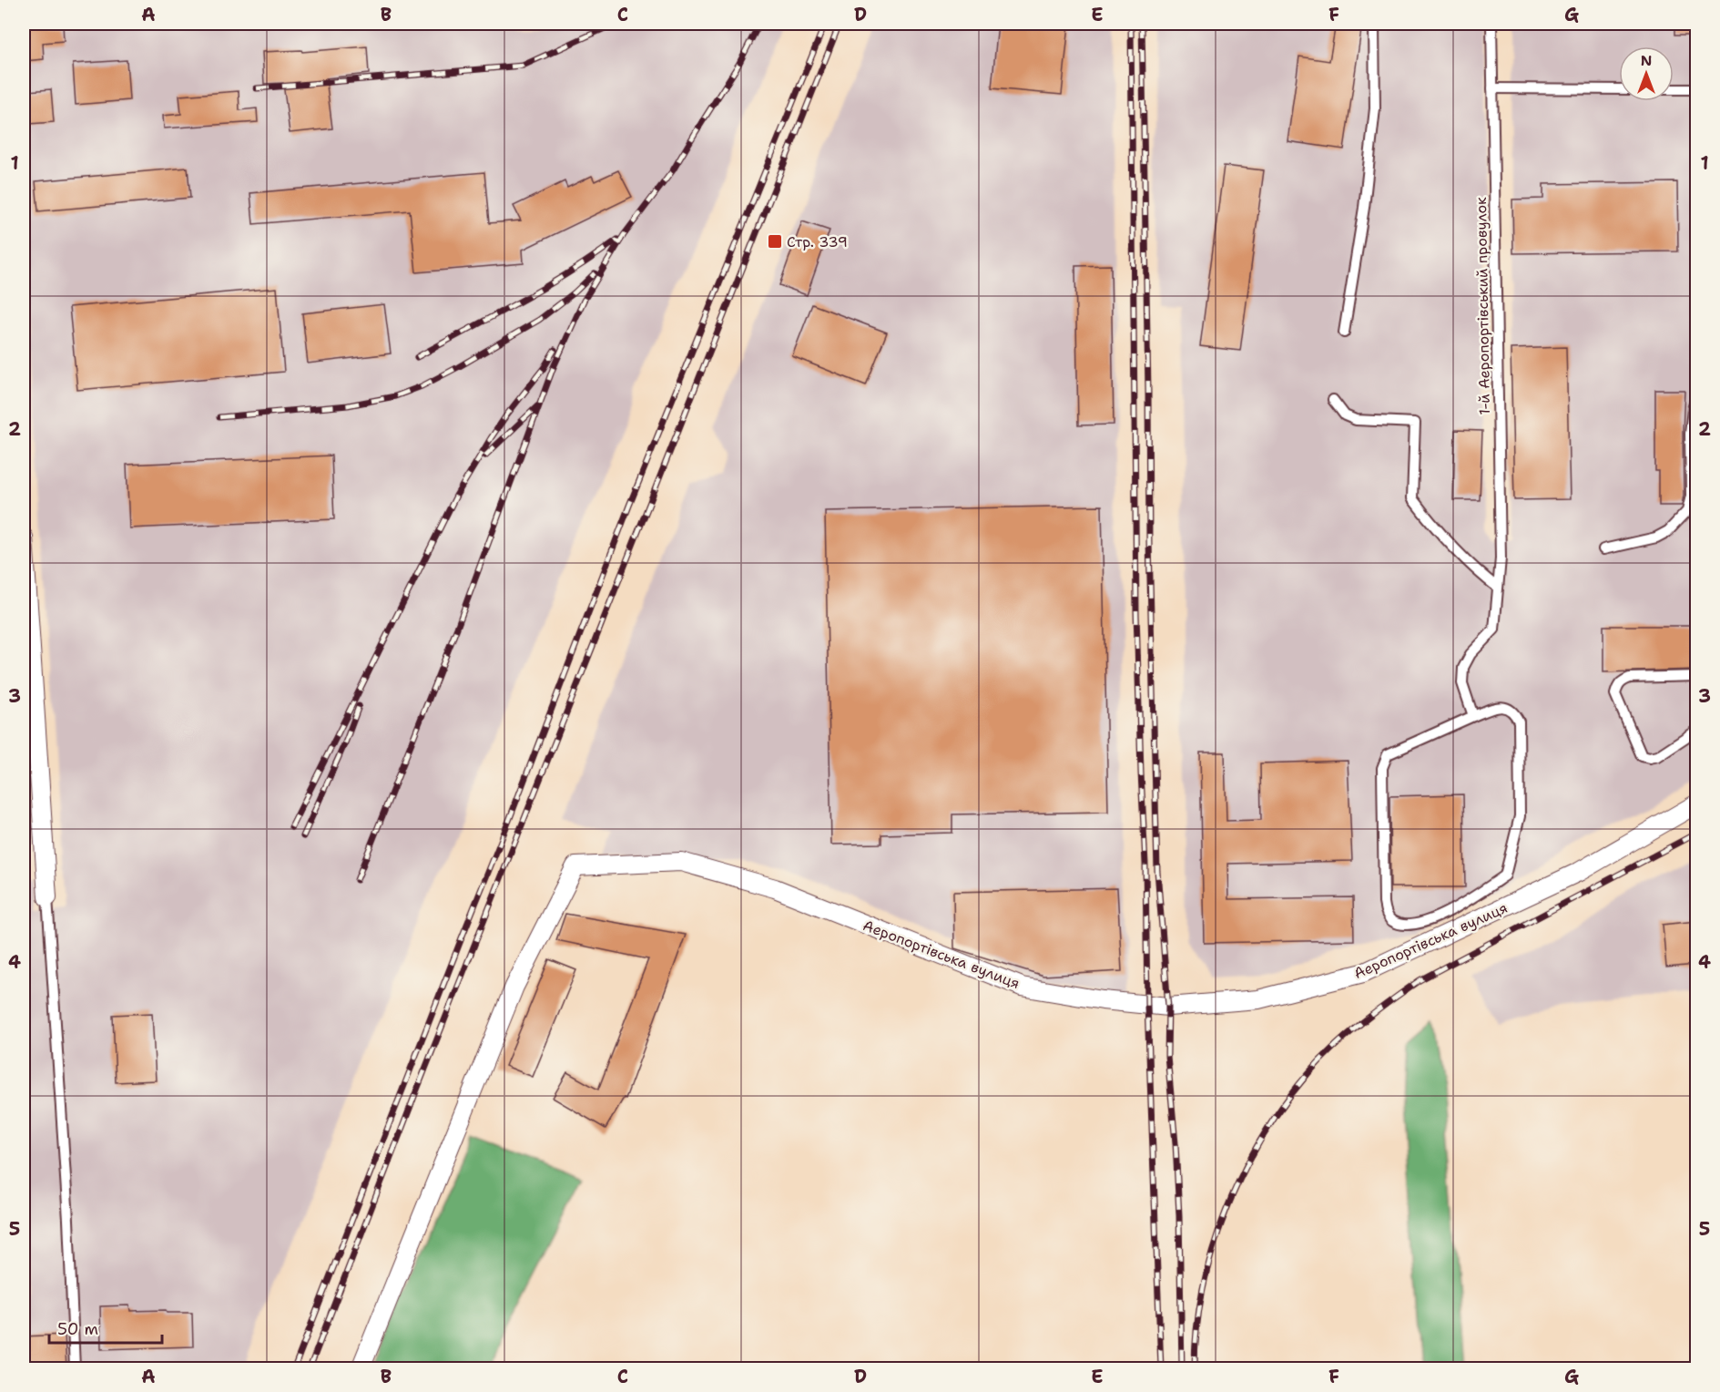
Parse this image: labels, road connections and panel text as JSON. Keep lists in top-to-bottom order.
{
  "streets": {
    "street": ["Аеропортівська вулиця"],
    "lane": ["1-й Аеропортівський провулок"]
  },
  "places": {
    "transit": ["Стр. 339"]
  },
  "scale_bar": "50 m",
  "north": "top",
  "grid": {
    "columns": [
      "A",
      "B",
      "C",
      "D",
      "E",
      "F",
      "G"
    ],
    "rows": [
      "1",
      "2",
      "3",
      "4",
      "5"
    ]
  }
}
